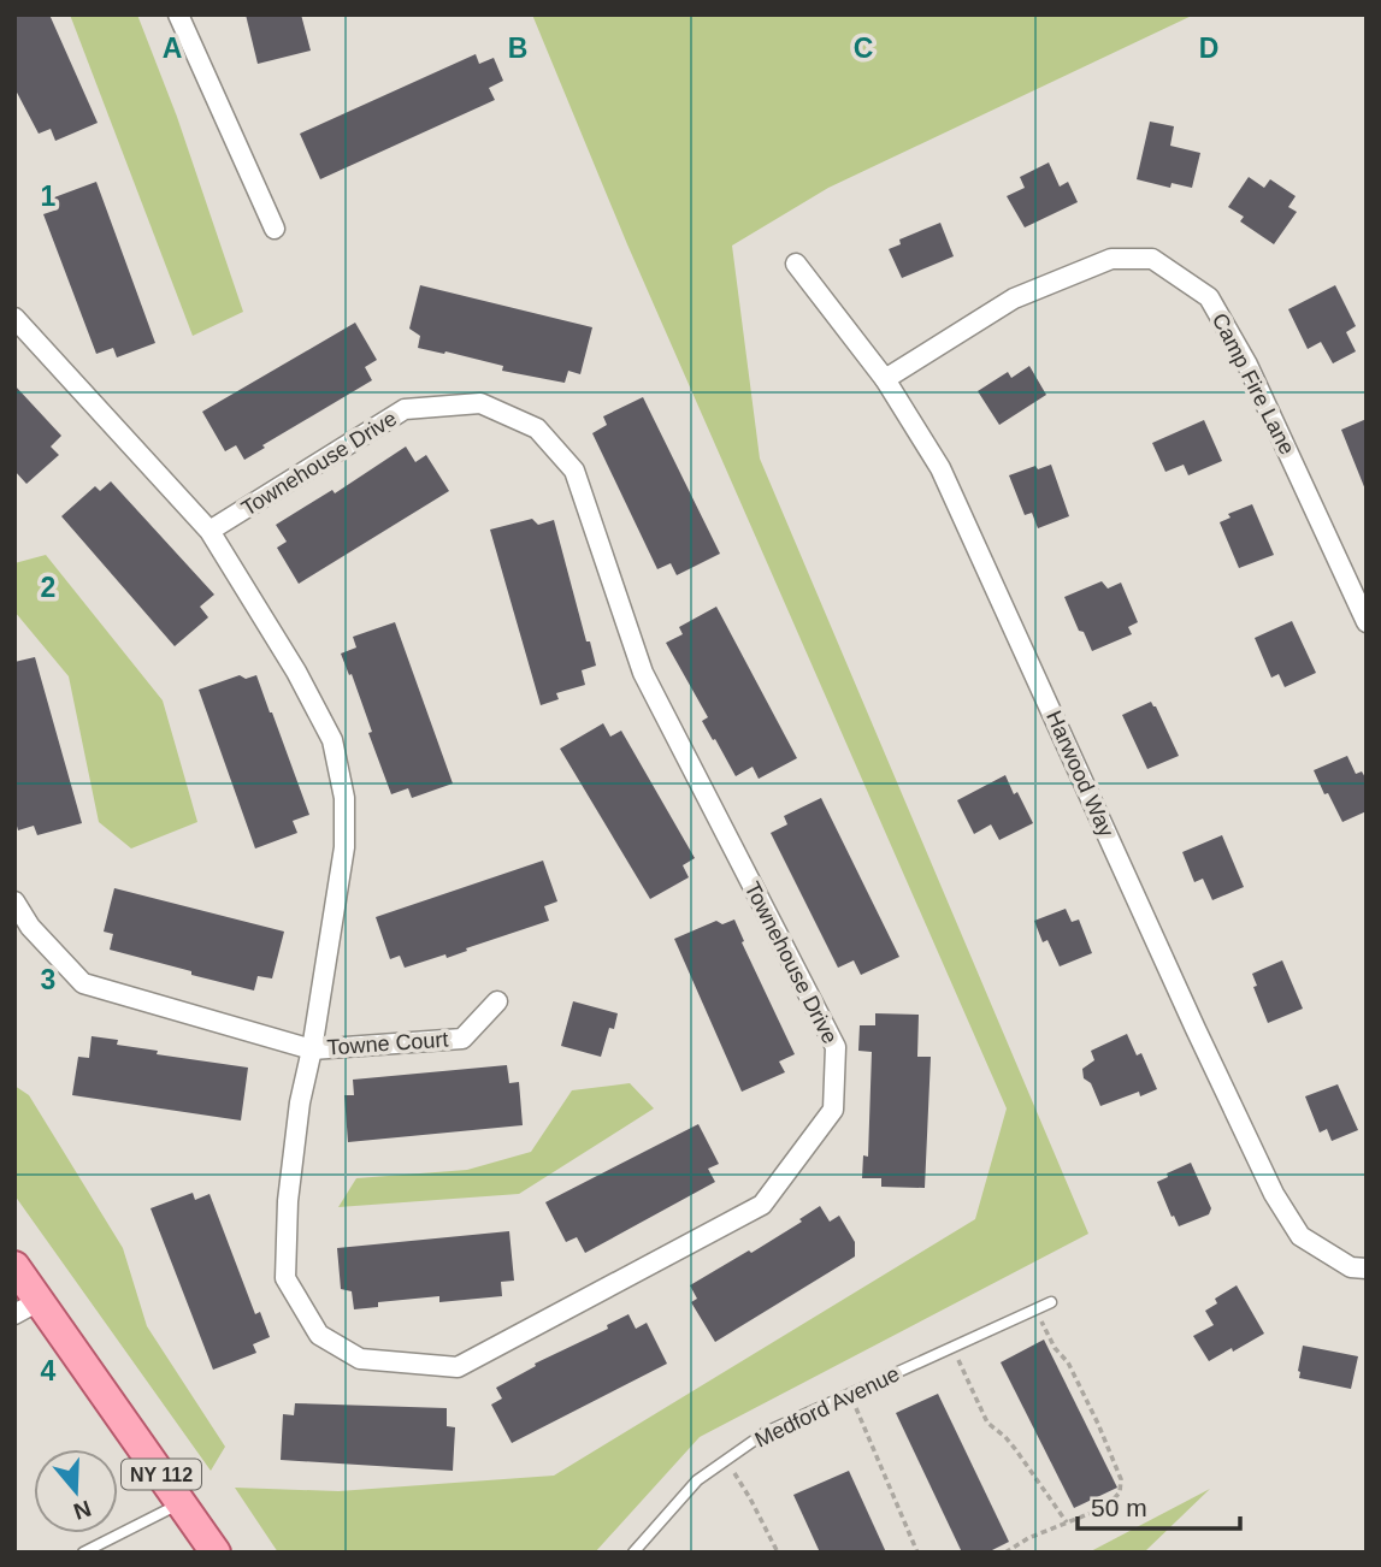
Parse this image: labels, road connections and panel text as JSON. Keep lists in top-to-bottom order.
{
  "streets": {
    "main road": ["NY 112"],
    "street": [
      "Camp Fire Lane",
      "Townehouse Drive",
      "Harwood Way",
      "Towne Court"
    ],
    "lane": ["Medford Avenue"]
  },
  "crossings": [
    ["Camp Fire Lane", "Harwood Way"],
    ["Townehouse Drive", "Towne Court"]
  ],
  "scale_bar": "50 m",
  "north": "bottom",
  "grid": {
    "columns": [
      "A",
      "B",
      "C",
      "D"
    ],
    "rows": [
      "1",
      "2",
      "3",
      "4"
    ]
  }
}
